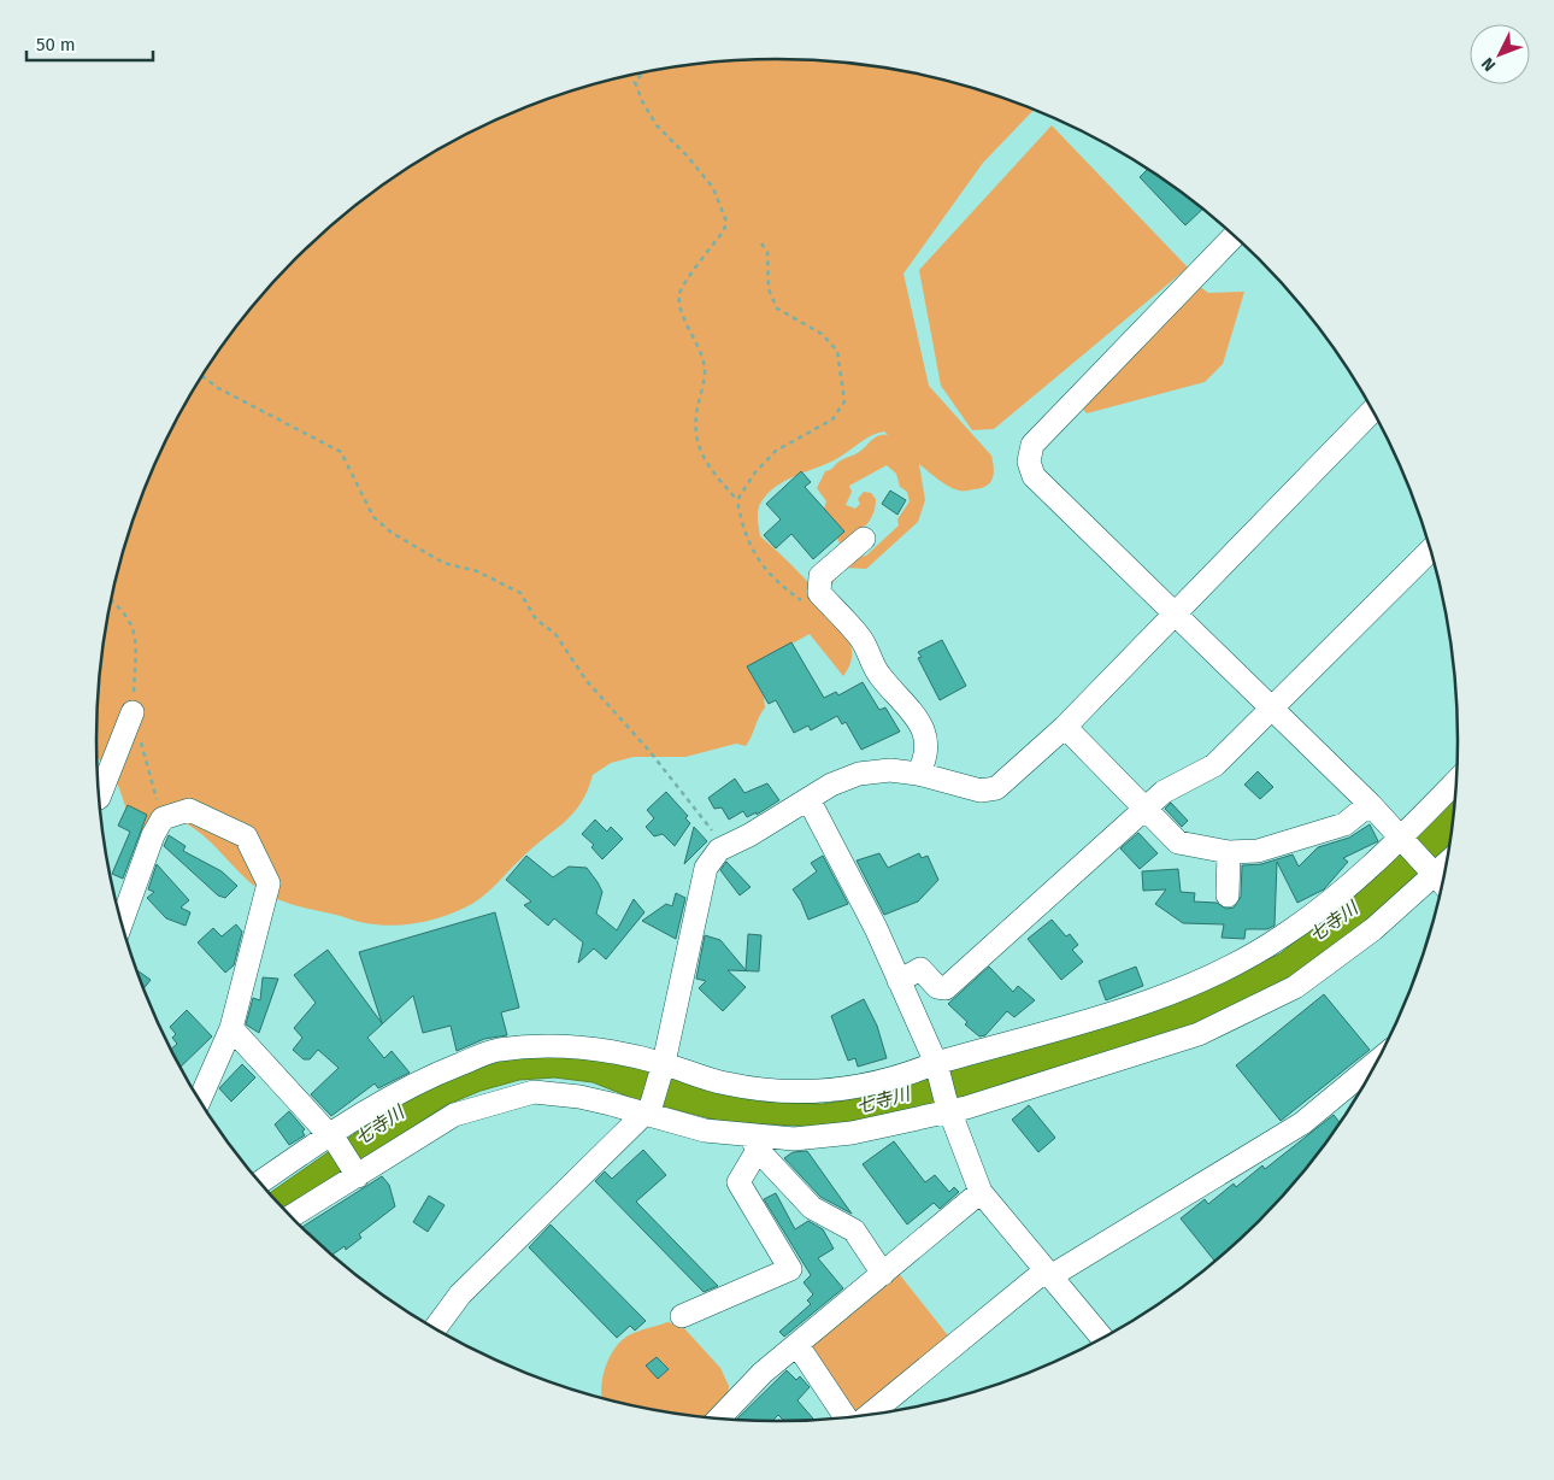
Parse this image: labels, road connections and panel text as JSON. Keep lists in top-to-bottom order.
{
  "water": ["七寺川"],
  "scale_bar": "50 m",
  "north": "bottom left"
}
